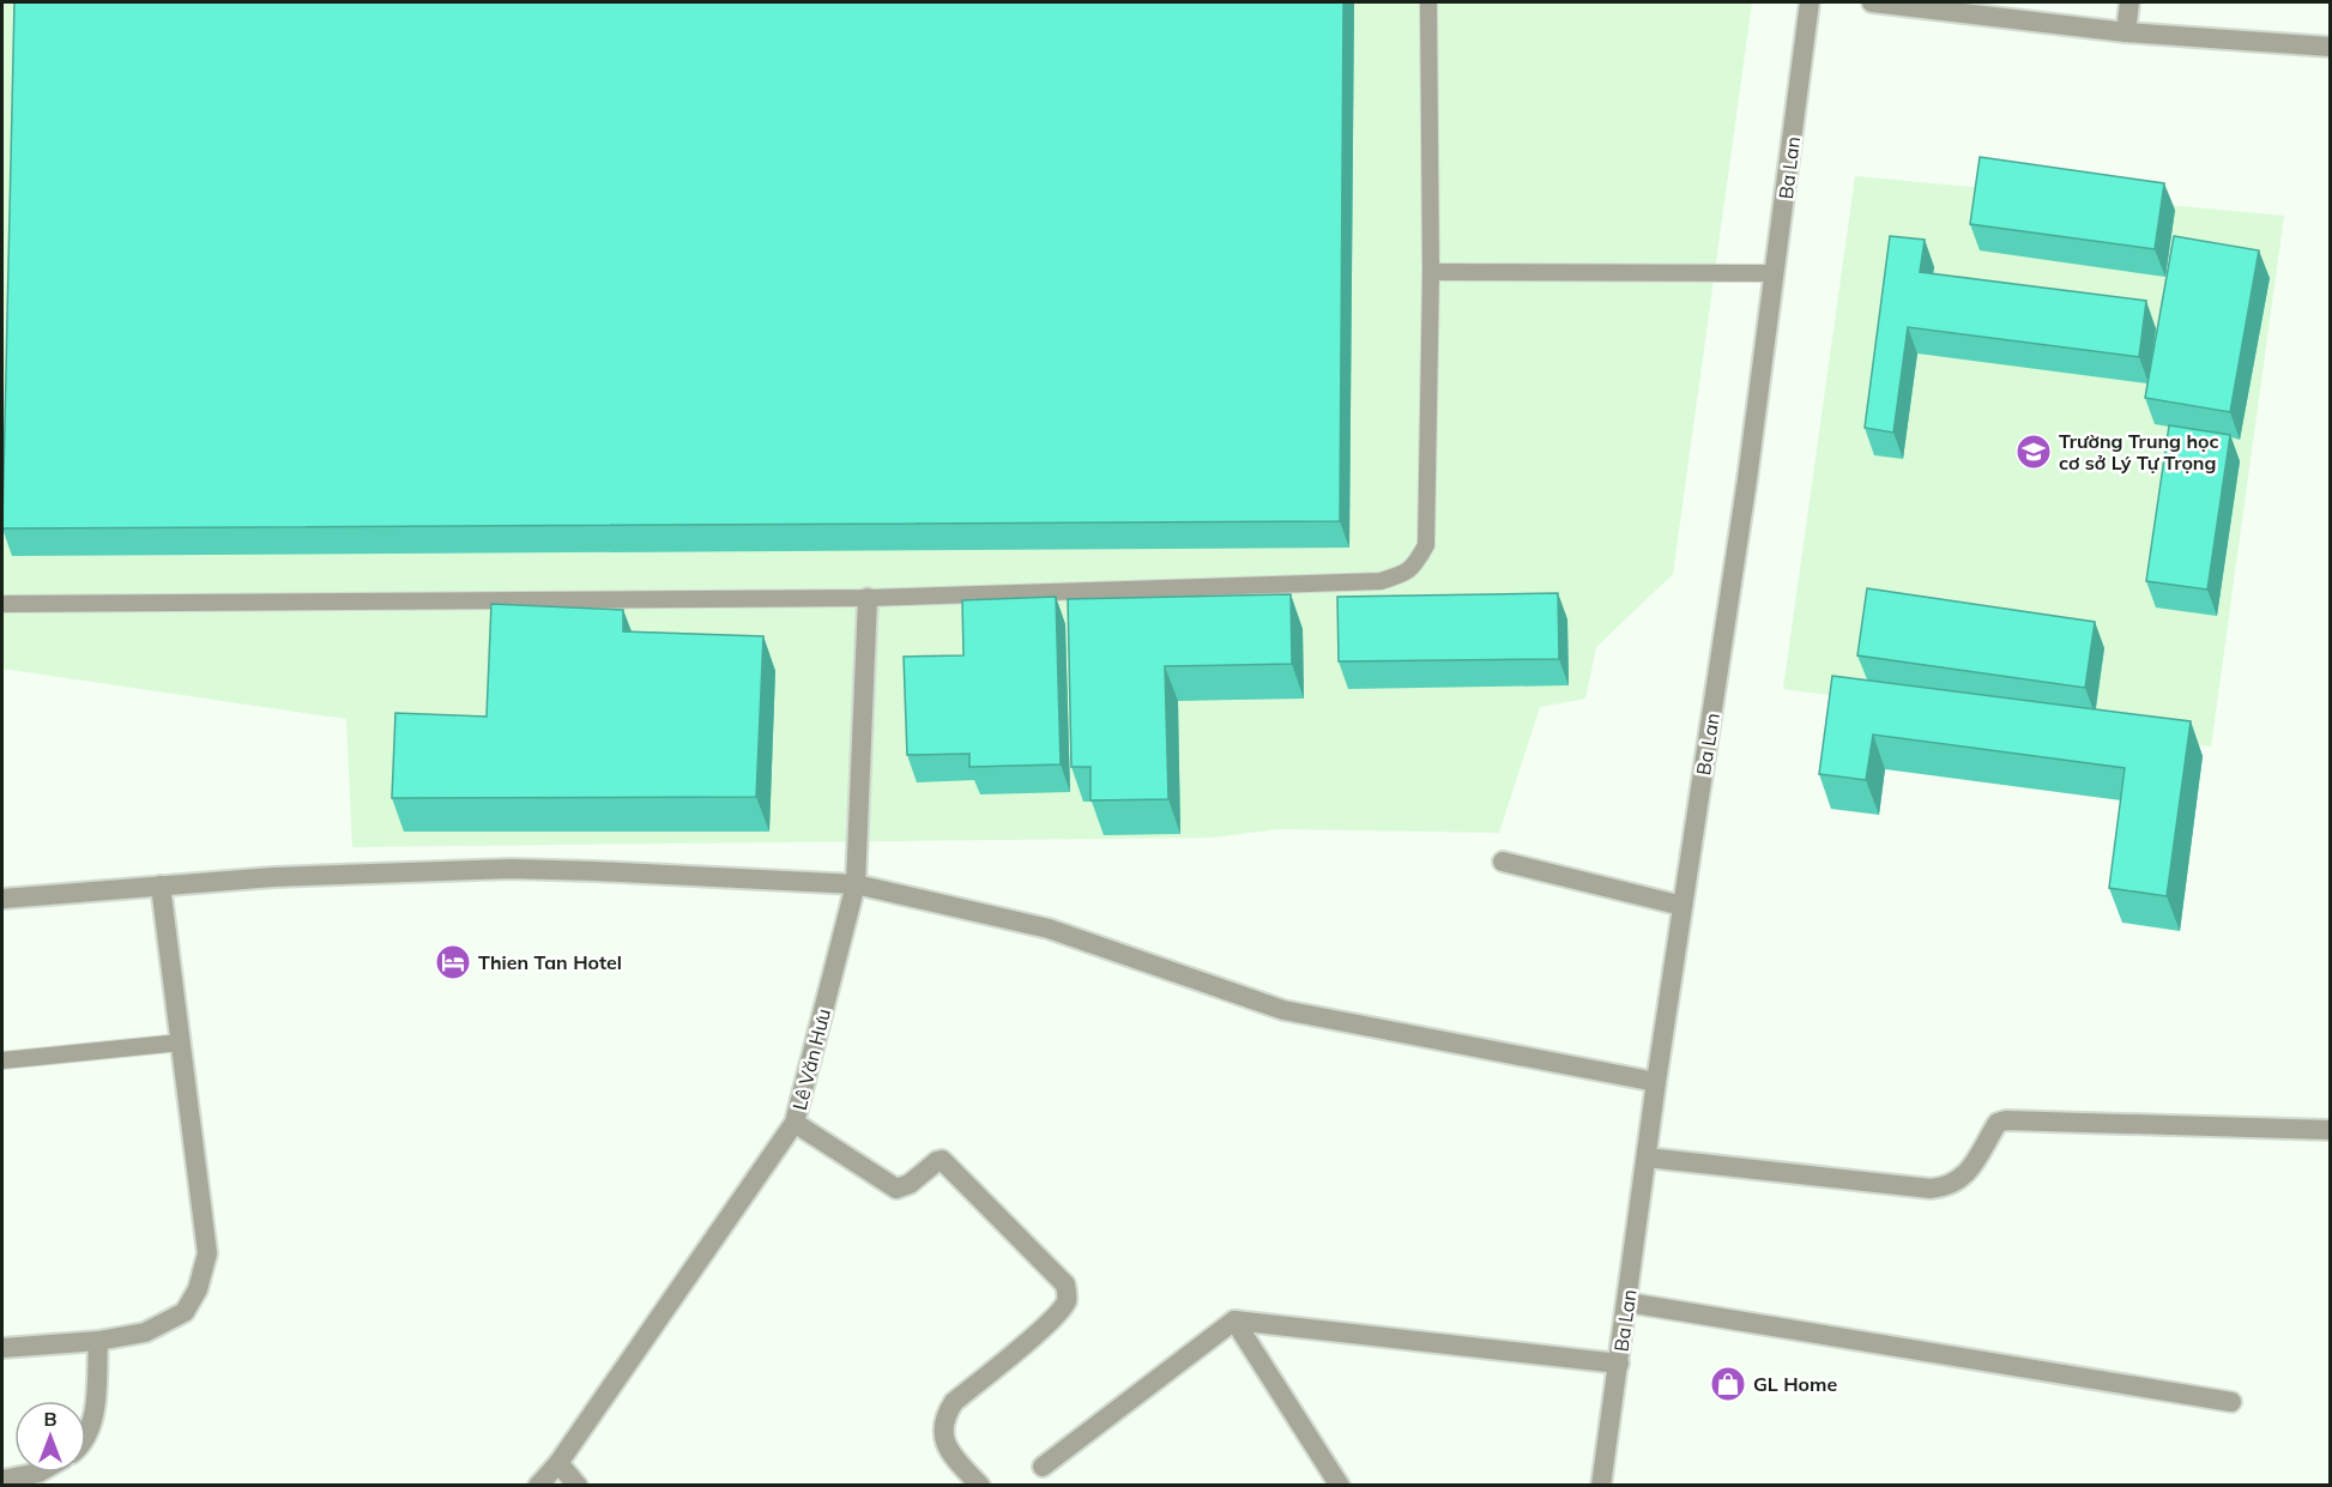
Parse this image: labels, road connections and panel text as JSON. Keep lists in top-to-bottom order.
{
  "streets": {
    "street": ["Ba Lan", "Lê Văn Hưu"]
  },
  "places": {
    "school or university": ["Trường Trung học cơ sở Lý Tự Trọng"],
    "hotel": ["Thien Tan Hotel"],
    "shop": ["GL Home"]
  },
  "north": "top"
}
